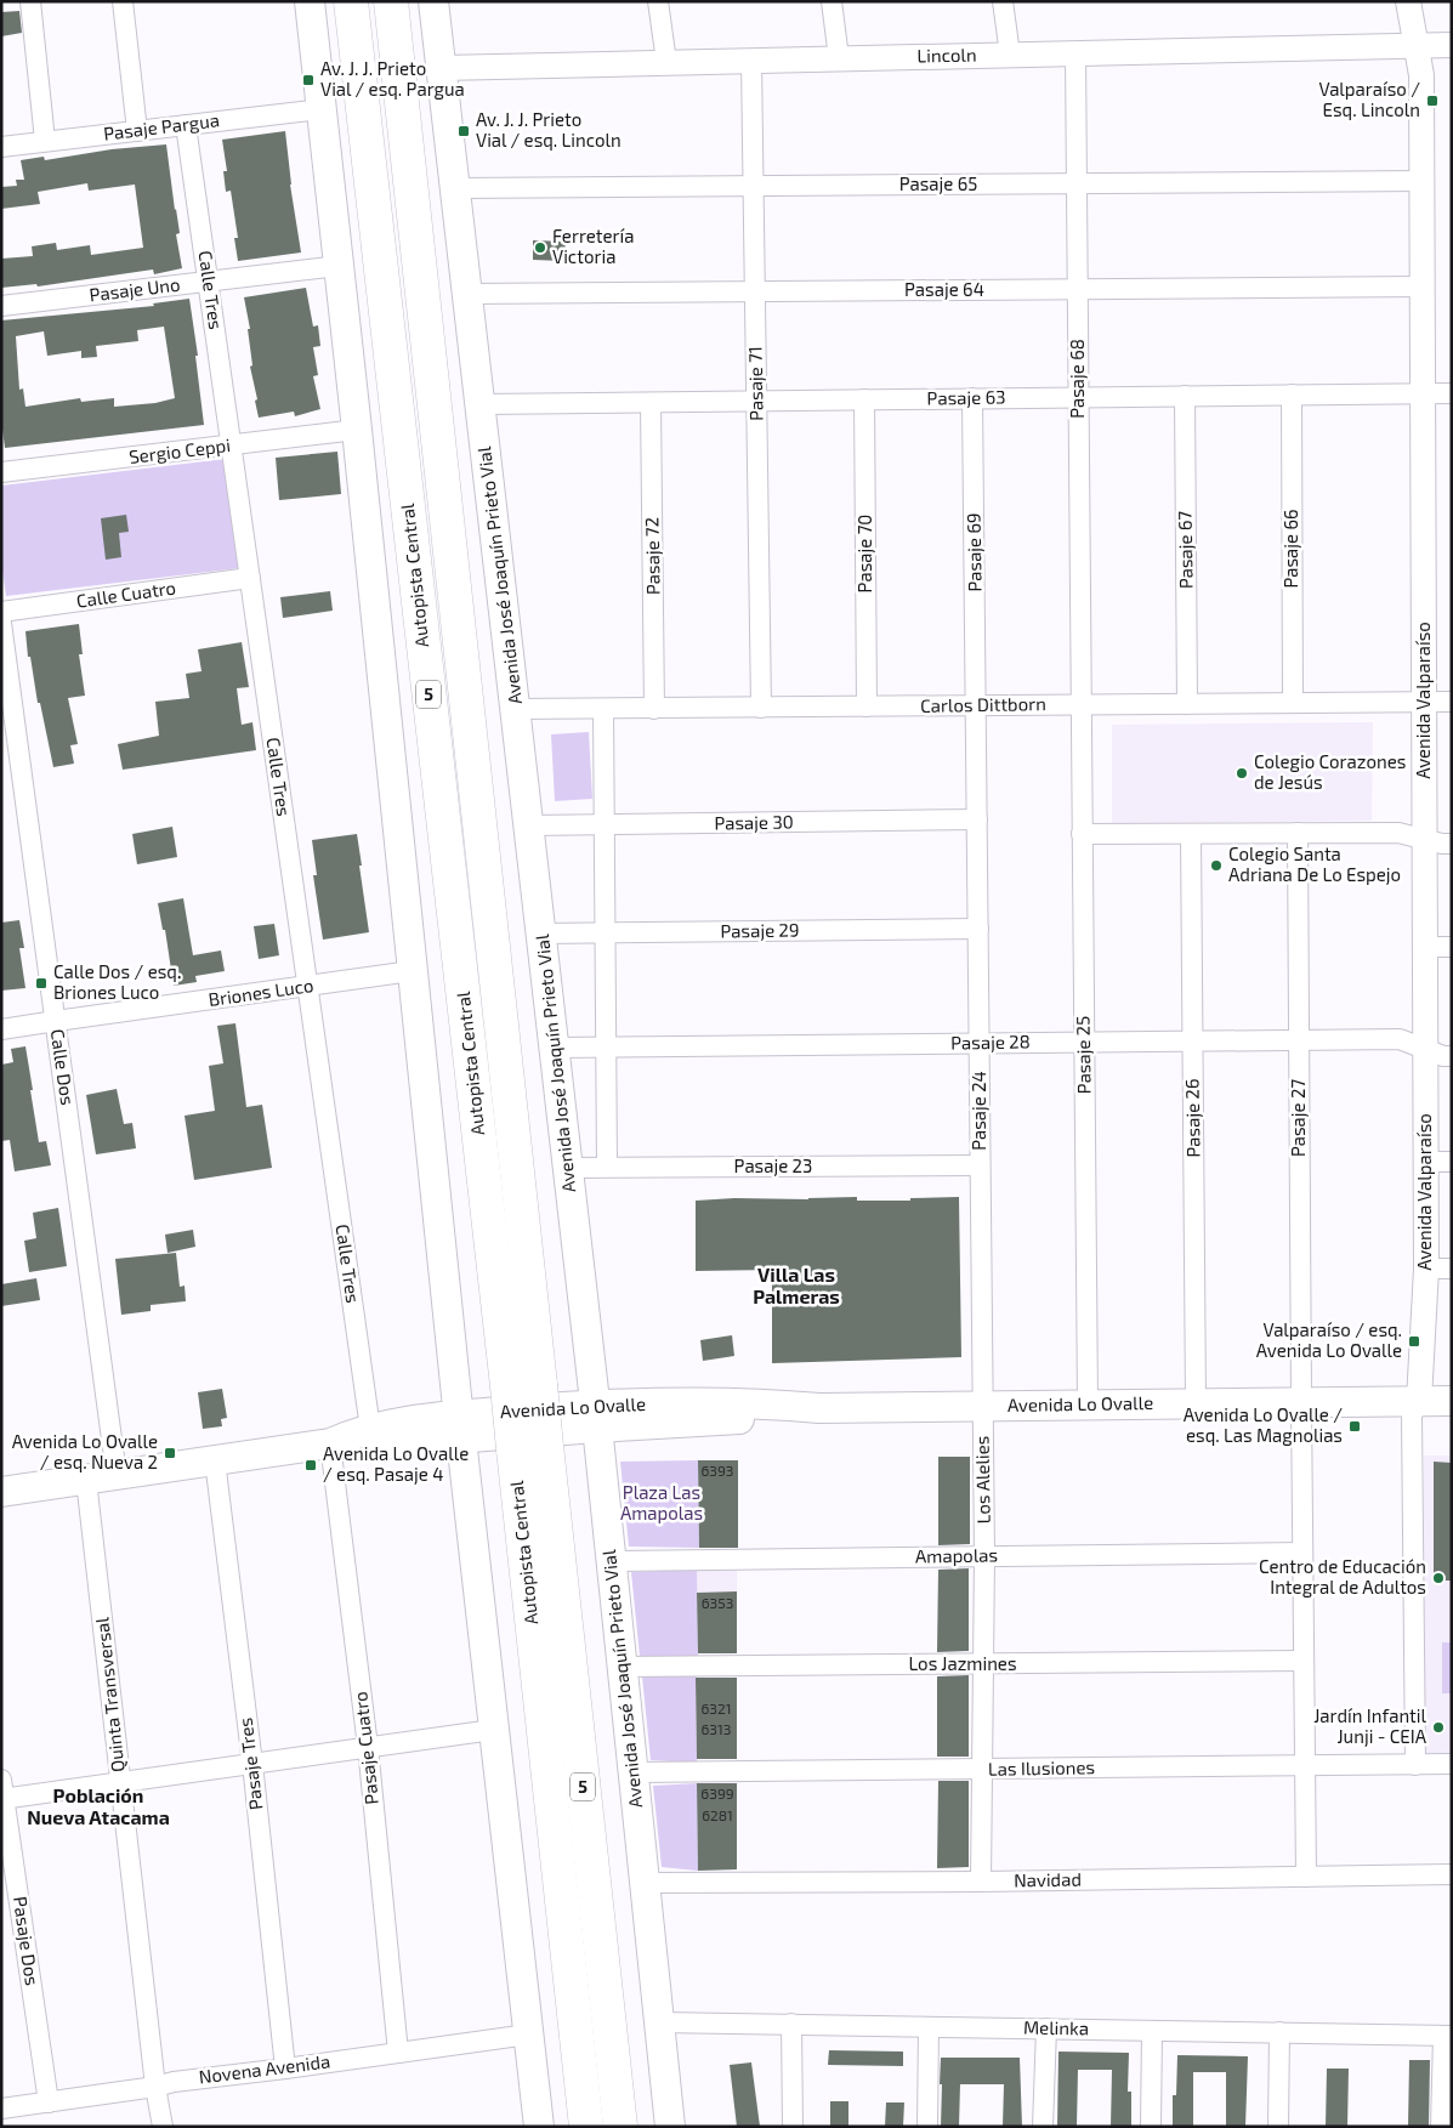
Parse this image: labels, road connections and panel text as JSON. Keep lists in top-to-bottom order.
{
  "streets": {
    "highway": ["Autopista Central", "5"],
    "main road": ["Avenida José Joaquín Prieto Vial", "Avenida Lo Ovalle"],
    "street": [
      "Lincoln",
      "Pasaje Pargua",
      "Pasaje 65",
      "Pasaje Uno",
      "Calle Tres",
      "Pasaje 64",
      "Pasaje 68",
      "Pasaje 71",
      "Pasaje 63",
      "Sergio Ceppi",
      "Pasaje 66",
      "Pasaje 67",
      "Pasaje 69",
      "Pasaje 70",
      "Pasaje 72",
      "Calle Cuatro",
      "Avenida Valparaíso",
      "Carlos Dittborn",
      "Pasaje 30",
      "Pasaje 29",
      "Briones Luco",
      "Pasaje 28",
      "Pasaje 25",
      "Calle Dos",
      "Pasaje 24",
      "Pasaje 26",
      "Pasaje 27",
      "Pasaje 23",
      "Los Alelies",
      "Amapolas",
      "Los Jazmines",
      "Quinta Transversal",
      "Pasaje Cuatro",
      "Pasaje Tres",
      "Las Ilusiones",
      "Navidad",
      "Pasaje Dos",
      "Melinka",
      "Novena Avenida"
    ]
  },
  "crossings": [
    ["Lincoln", "Pasaje 68"],
    ["Lincoln", "Pasaje 71"],
    ["Lincoln", "Avenida José Joaquín Prieto Vial"],
    ["Lincoln", "Avenida Valparaíso"],
    ["Pasaje Pargua", "Calle Tres"],
    ["Pasaje 65", "Pasaje 68"],
    ["Pasaje 65", "Pasaje 71"],
    ["Pasaje 65", "Avenida José Joaquín Prieto Vial"],
    ["Pasaje 65", "Avenida Valparaíso"],
    ["Pasaje Uno", "Calle Tres"],
    ["Calle Tres", "Sergio Ceppi"],
    ["Calle Tres", "Calle Cuatro"],
    ["Calle Tres", "Briones Luco"],
    ["Calle Tres", "Avenida Lo Ovalle"],
    ["Pasaje 64", "Pasaje 68"],
    ["Pasaje 64", "Pasaje 71"],
    ["Pasaje 64", "Avenida José Joaquín Prieto Vial"],
    ["Pasaje 64", "Avenida Valparaíso"],
    ["Pasaje 68", "Pasaje 63"],
    ["Pasaje 68", "Carlos Dittborn"],
    ["Pasaje 68", "Pasaje 25"],
    ["Pasaje 71", "Pasaje 63"],
    ["Pasaje 71", "Carlos Dittborn"],
    ["Pasaje 63", "Pasaje 66"],
    ["Pasaje 63", "Pasaje 67"],
    ["Pasaje 63", "Pasaje 69"],
    ["Pasaje 63", "Pasaje 70"],
    ["Pasaje 63", "Pasaje 72"],
    ["Pasaje 63", "Avenida José Joaquín Prieto Vial"],
    ["Pasaje 63", "Avenida Valparaíso"],
    ["Pasaje 66", "Carlos Dittborn"],
    ["Pasaje 67", "Carlos Dittborn"],
    ["Pasaje 69", "Carlos Dittborn"],
    ["Pasaje 69", "Pasaje 24"],
    ["Pasaje 70", "Carlos Dittborn"],
    ["Pasaje 72", "Carlos Dittborn"],
    ["Avenida José Joaquín Prieto Vial", "Carlos Dittborn"],
    ["Avenida José Joaquín Prieto Vial", "Pasaje 30"],
    ["Avenida José Joaquín Prieto Vial", "Pasaje 29"],
    ["Avenida José Joaquín Prieto Vial", "Pasaje 28"],
    ["Avenida José Joaquín Prieto Vial", "Pasaje 23"],
    ["Avenida José Joaquín Prieto Vial", "Avenida Lo Ovalle"],
    ["Avenida José Joaquín Prieto Vial", "Amapolas"],
    ["Avenida José Joaquín Prieto Vial", "Los Jazmines"],
    ["Avenida José Joaquín Prieto Vial", "Las Ilusiones"],
    ["Avenida José Joaquín Prieto Vial", "Navidad"],
    ["Avenida José Joaquín Prieto Vial", "Melinka"],
    ["Avenida Valparaíso", "Carlos Dittborn"],
    ["Avenida Valparaíso", "Pasaje 28"],
    ["Avenida Valparaíso", "Avenida Lo Ovalle"],
    ["Carlos Dittborn", "Pasaje 25"],
    ["Carlos Dittborn", "Pasaje 24"],
    ["Pasaje 30", "Pasaje 24"],
    ["Pasaje 29", "Pasaje 24"],
    ["Briones Luco", "Calle Dos"],
    ["Pasaje 28", "Pasaje 25"],
    ["Pasaje 28", "Pasaje 24"],
    ["Pasaje 28", "Pasaje 26"],
    ["Pasaje 28", "Pasaje 27"],
    ["Pasaje 25", "Avenida Lo Ovalle"],
    ["Calle Dos", "Avenida Lo Ovalle"],
    ["Pasaje 24", "Pasaje 23"],
    ["Pasaje 24", "Avenida Lo Ovalle"],
    ["Pasaje 24", "Los Alelies"],
    ["Pasaje 26", "Avenida Lo Ovalle"],
    ["Pasaje 27", "Avenida Lo Ovalle"],
    ["Pasaje 27", "Amapolas"],
    ["Pasaje 27", "Los Jazmines"],
    ["Pasaje 27", "Las Ilusiones"],
    ["Pasaje 27", "Navidad"],
    ["Avenida Lo Ovalle", "Los Alelies"],
    ["Avenida Lo Ovalle", "Quinta Transversal"],
    ["Avenida Lo Ovalle", "Pasaje Cuatro"],
    ["Avenida Lo Ovalle", "Pasaje Tres"],
    ["Los Alelies", "Amapolas"],
    ["Los Alelies", "Los Jazmines"],
    ["Los Alelies", "Las Ilusiones"],
    ["Los Alelies", "Navidad"],
    ["Quinta Transversal", "Novena Avenida"],
    ["Pasaje Cuatro", "Novena Avenida"],
    ["Pasaje Tres", "Novena Avenida"],
    ["Pasaje Dos", "Novena Avenida"]
  ],
  "districts": ["Villa Las Palmeras", "Población Nueva Atacama"],
  "parks": ["Plaza Las Amapolas"],
  "places": {
    "transit": [
      "Av. J. J. Prieto Vial / esq. Pargua",
      "Valparaíso / Esq. Lincoln",
      "Av. J. J. Prieto Vial / esq. Lincoln",
      "Calle Dos / esq. Briones Luco",
      "Valparaíso / esq. Avenida Lo Ovalle",
      "Avenida Lo Ovalle / esq. Las Magnolias",
      "Avenida Lo Ovalle / esq. Nueva 2",
      "Avenida Lo Ovalle / esq. Pasaje 4"
    ],
    "other": [
      "Ferretería Victoria",
      "Colegio Corazones de Jesús",
      "Colegio Santa Adriana De Lo Espejo",
      "Centro de Educación Integral de Adultos",
      "Jardín Infantil Junji - CEIA"
    ]
  },
  "house_numbers": [
    "6393",
    "6353",
    "6321",
    "6313",
    "6399",
    "6281"
  ]
}
